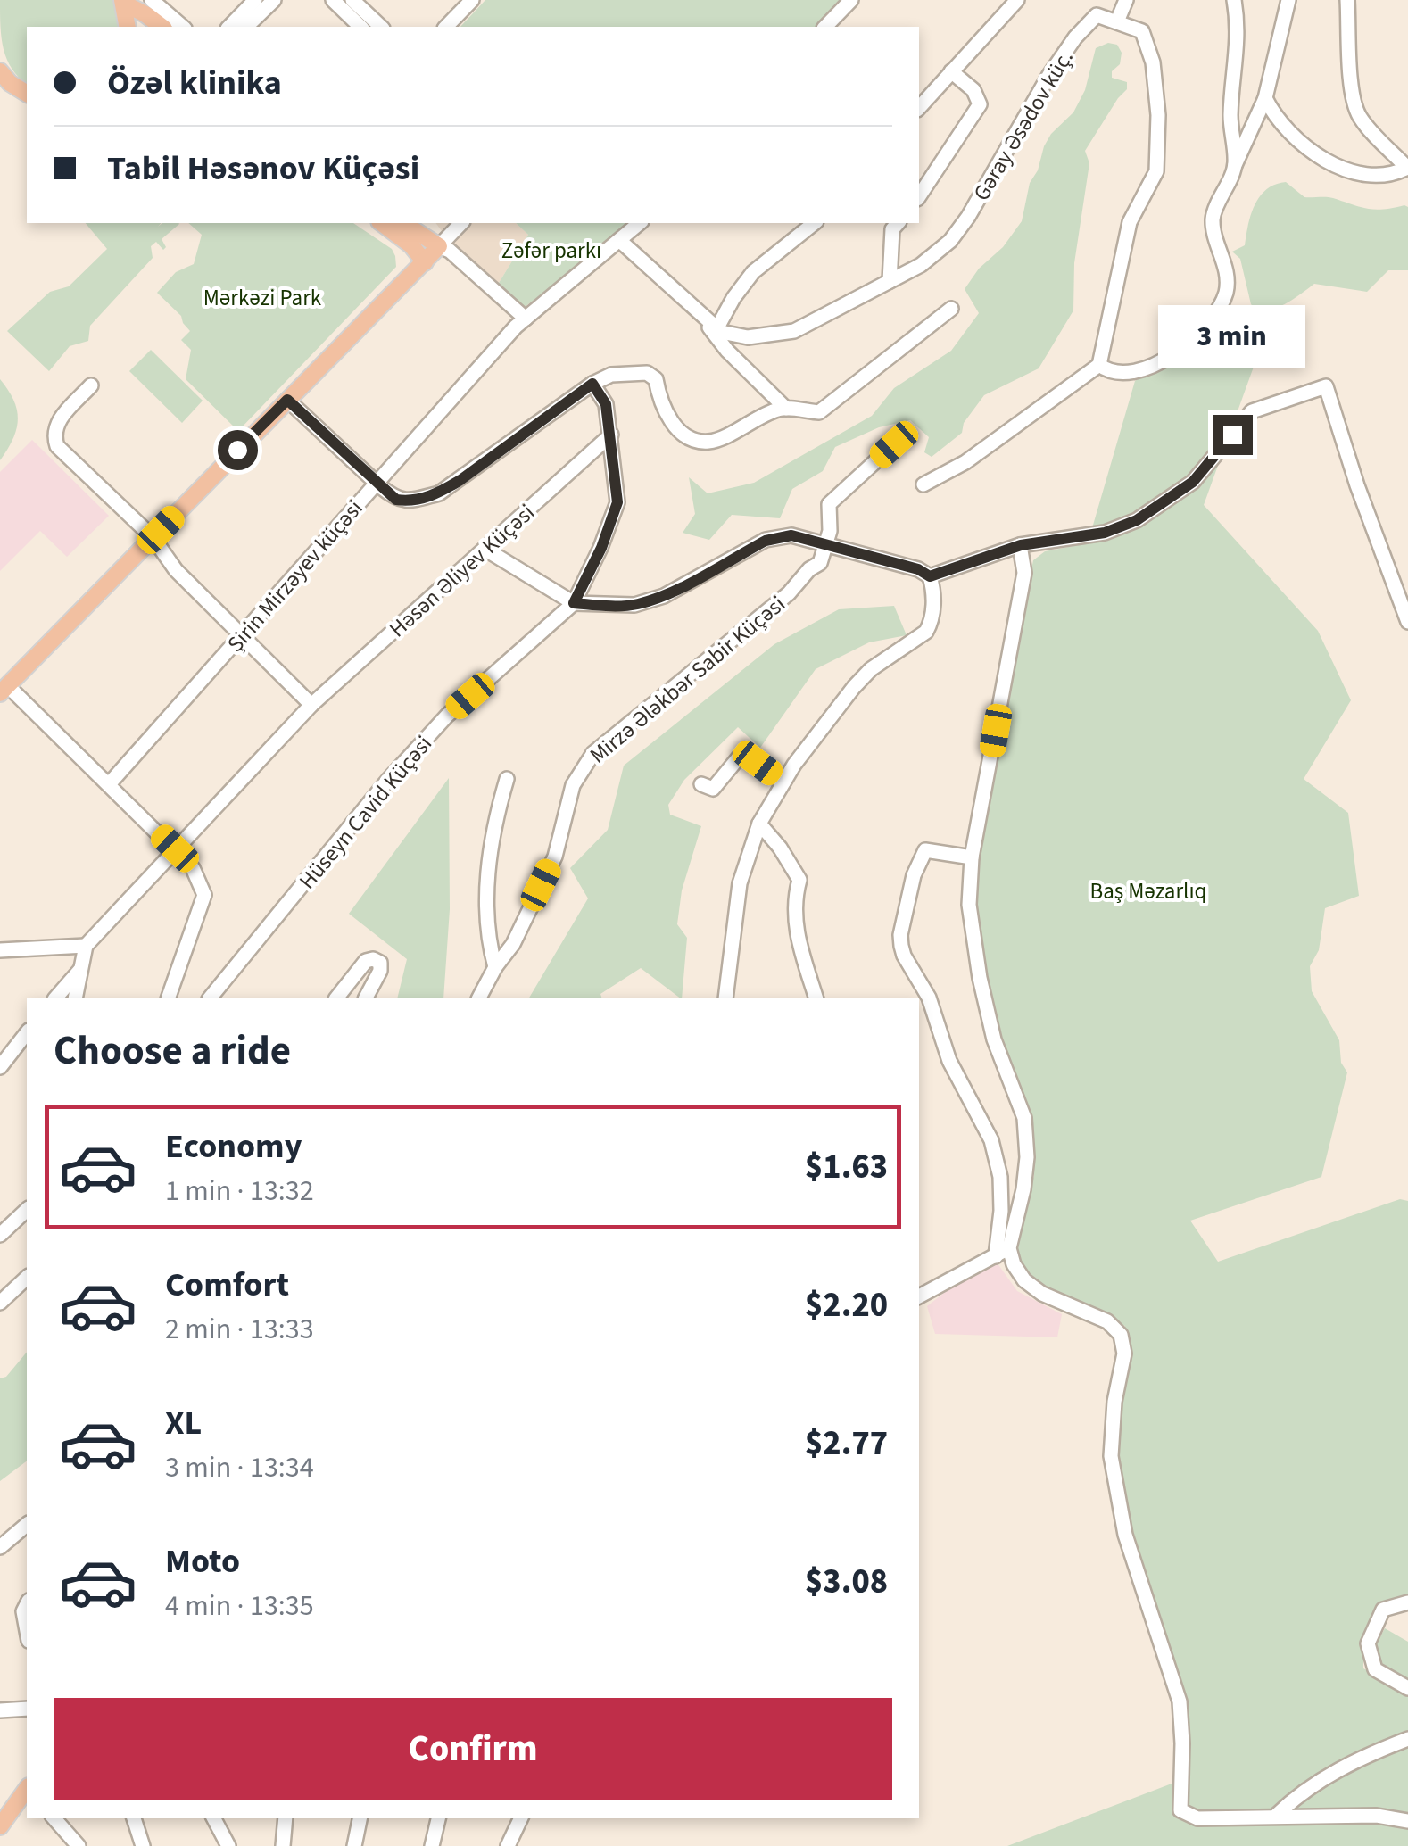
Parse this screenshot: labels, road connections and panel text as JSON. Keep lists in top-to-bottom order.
{
  "streets": {
    "street": [
      "Gəray Əsədov küç.",
      "Həsən Əliyev Küçəsi",
      "Şirin Mirzəyev küçəsi",
      "Mirzə Ələkbər Sabir Küçəsi",
      "Hüseyn Cavid Küçəsi"
    ]
  },
  "parks": ["Zəfər parkı", "Mərkəzi Park", "Baş Məzarlıq"],
  "page": {
    "banner": ["Özəl klinika", "Tabil Həsənov Küçəsi"],
    "bubble": "3 min",
    "heading": "Choose a ride",
    "list": [
      {
        "name": "Economy",
        "note": "1 min · 13:32",
        "value": "$1.63"
      },
      {
        "name": "Comfort",
        "note": "2 min · 13:33",
        "value": "$2.20"
      },
      {
        "name": "XL",
        "note": "3 min · 13:34",
        "value": "$2.77"
      },
      {
        "name": "Moto",
        "note": "4 min · 13:35",
        "value": "$3.08"
      }
    ],
    "buttons": "Confirm"
  }
}
